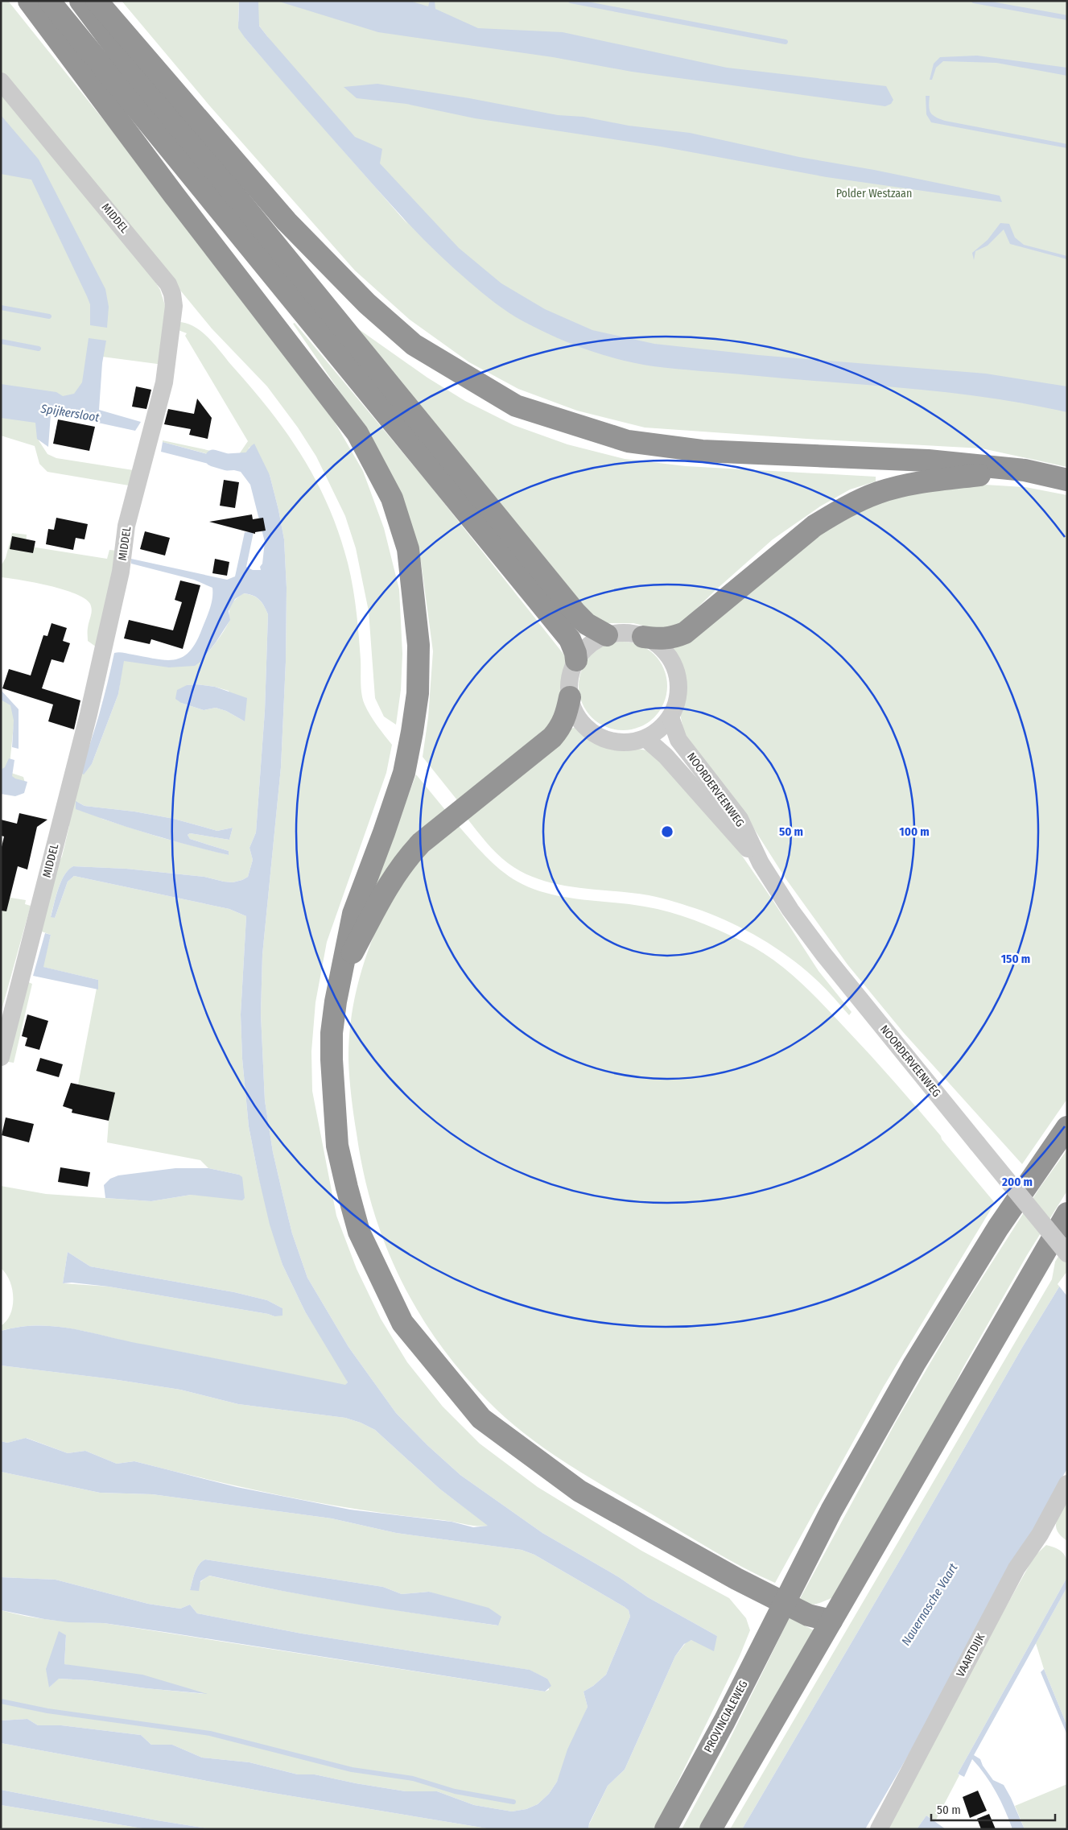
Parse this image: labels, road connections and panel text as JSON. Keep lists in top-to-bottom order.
{
  "streets": {
    "highway": ["PROVINCIALEWEG"],
    "street": ["MIDDEL", "NOORDERVEENWEG", "VAARTDIJK"]
  },
  "water": ["Spijkersloot", "Nauernasche Vaart"],
  "parks": ["Polder Westzaan"],
  "scale_bar": "50 m",
  "rings": [
    "50 m",
    "100 m",
    "150 m",
    "200 m"
  ]
}
